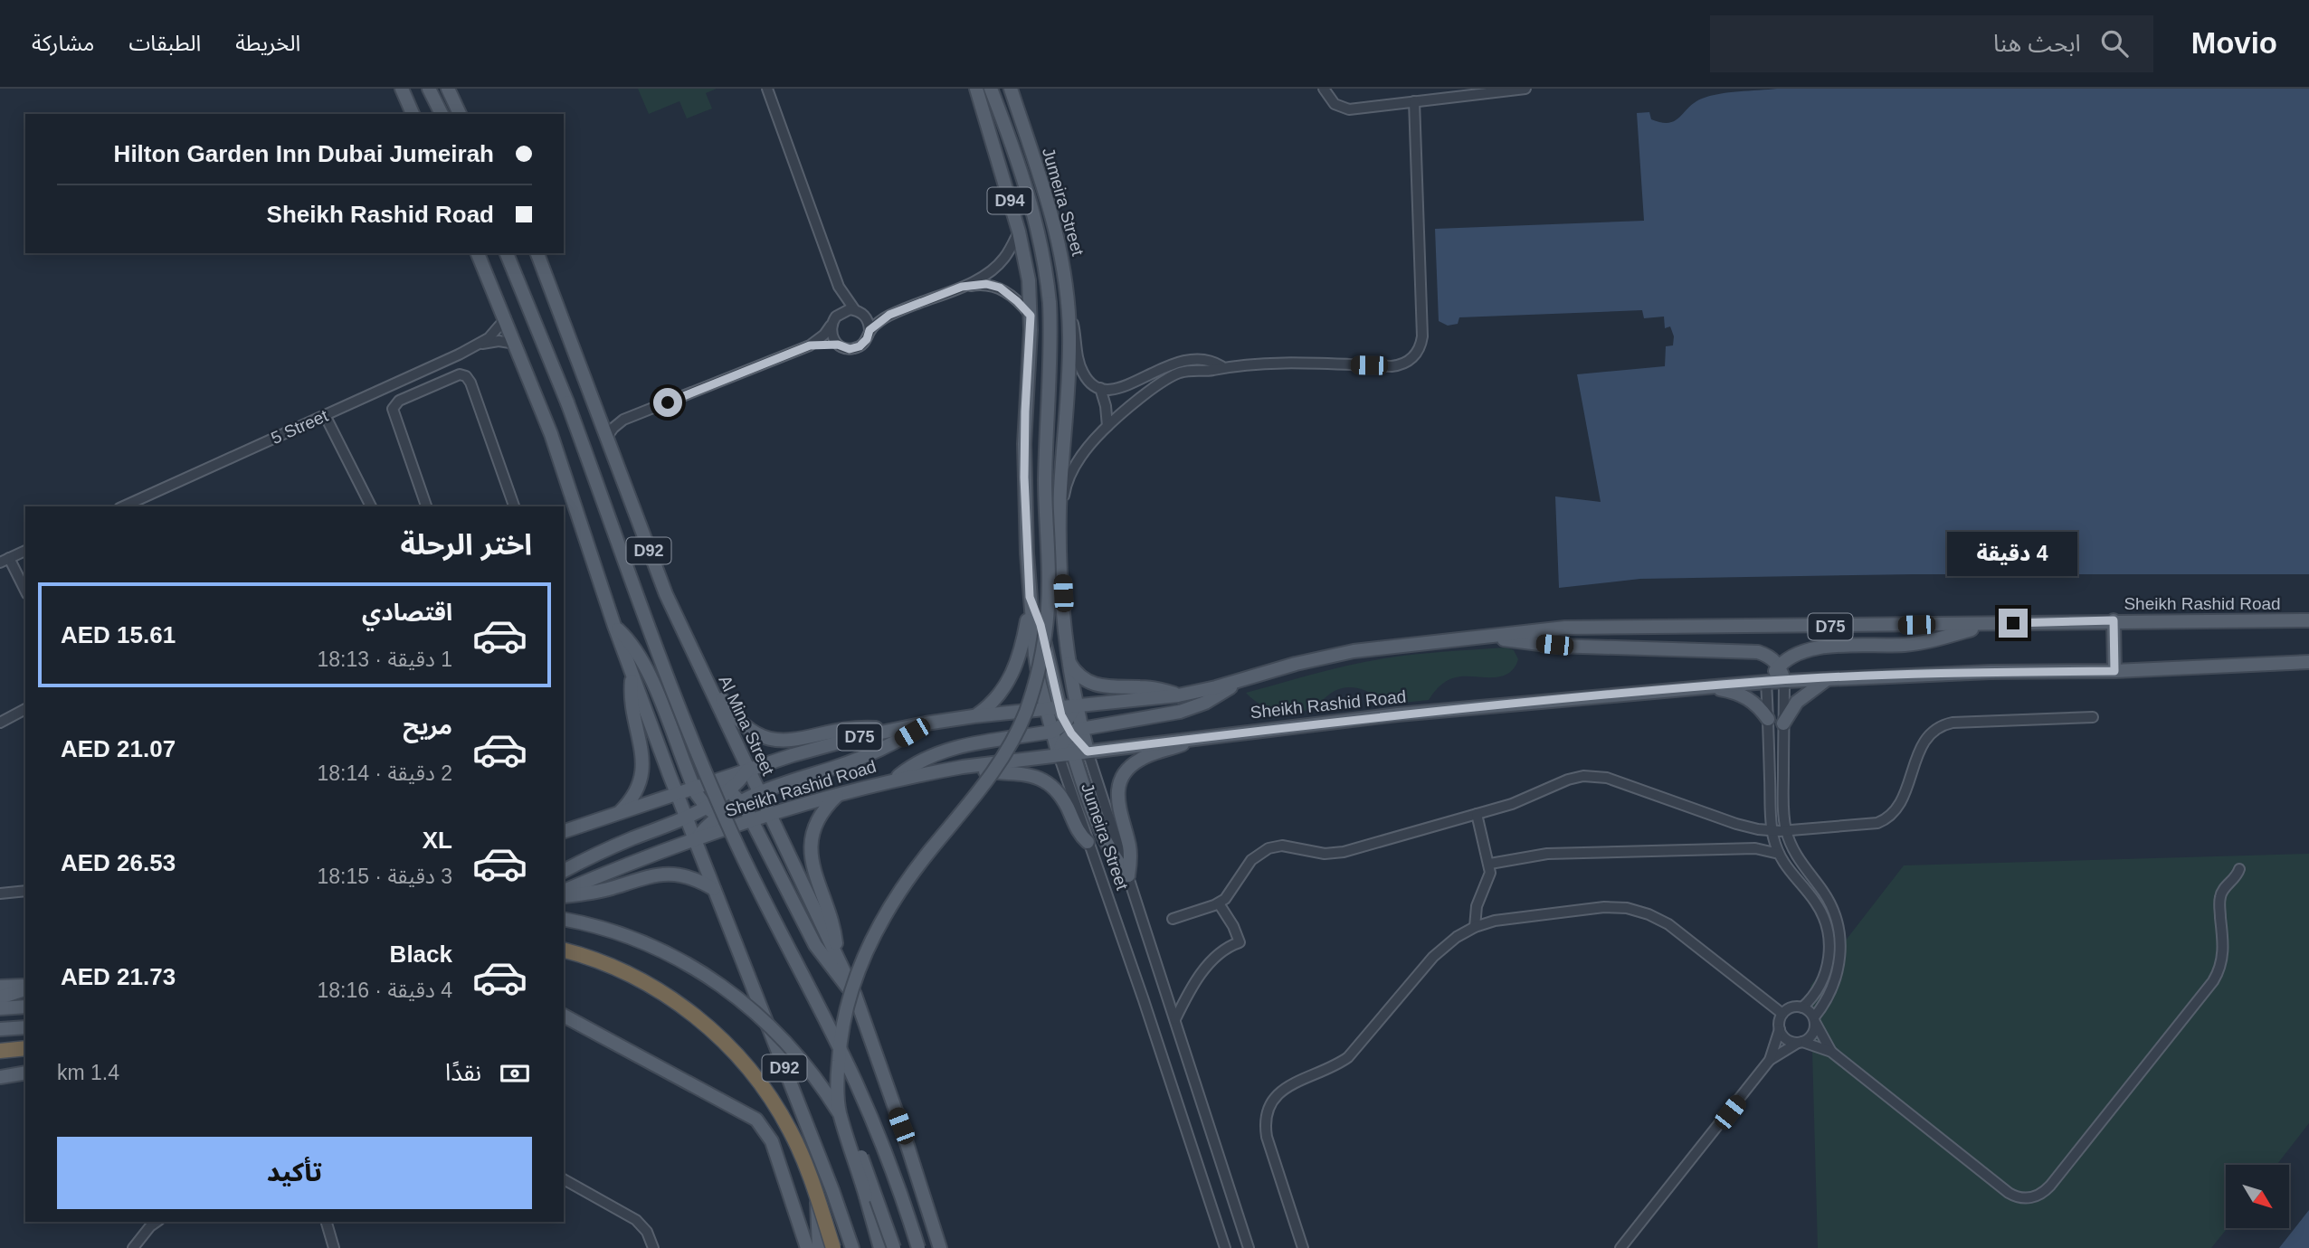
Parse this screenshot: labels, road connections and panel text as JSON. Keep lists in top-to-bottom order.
{
  "streets": {
    "main road": [
      "D94",
      "Jumeira Street",
      "D92",
      "Sheikh Rashid Road",
      "D75",
      "Al Mina Street"
    ],
    "street": ["5 Street"]
  },
  "crossings": [
    ["Jumeira Street", "Sheikh Rashid Road"],
    ["5 Street", "D92"],
    ["D92", "Sheikh Rashid Road"],
    ["Sheikh Rashid Road", "Al Mina Street"]
  ],
  "north": "bottom right",
  "page": {
    "header": "Movio",
    "search": "ابحث هنا",
    "nav": ["الخريطة", "الطبقات", "مشاركة"],
    "banner": ["Hilton Garden Inn Dubai Jumeirah", "Sheikh Rashid Road"],
    "heading": "اختر الرحلة",
    "bubble": "4 دقيقة",
    "list": [
      {
        "name": "اقتصادي",
        "note": "1 دقيقة · 18:13",
        "value": "AED 15.61"
      },
      {
        "name": "مريح",
        "note": "2 دقيقة · 18:14",
        "value": "AED 21.07"
      },
      {
        "name": "XL",
        "note": "3 دقيقة · 18:15",
        "value": "AED 26.53"
      },
      {
        "name": "Black",
        "note": "4 دقيقة · 18:16",
        "value": "AED 21.73"
      }
    ],
    "pay": ["نقدًا", "1.4 km"],
    "buttons": "تأكيد"
  }
}
